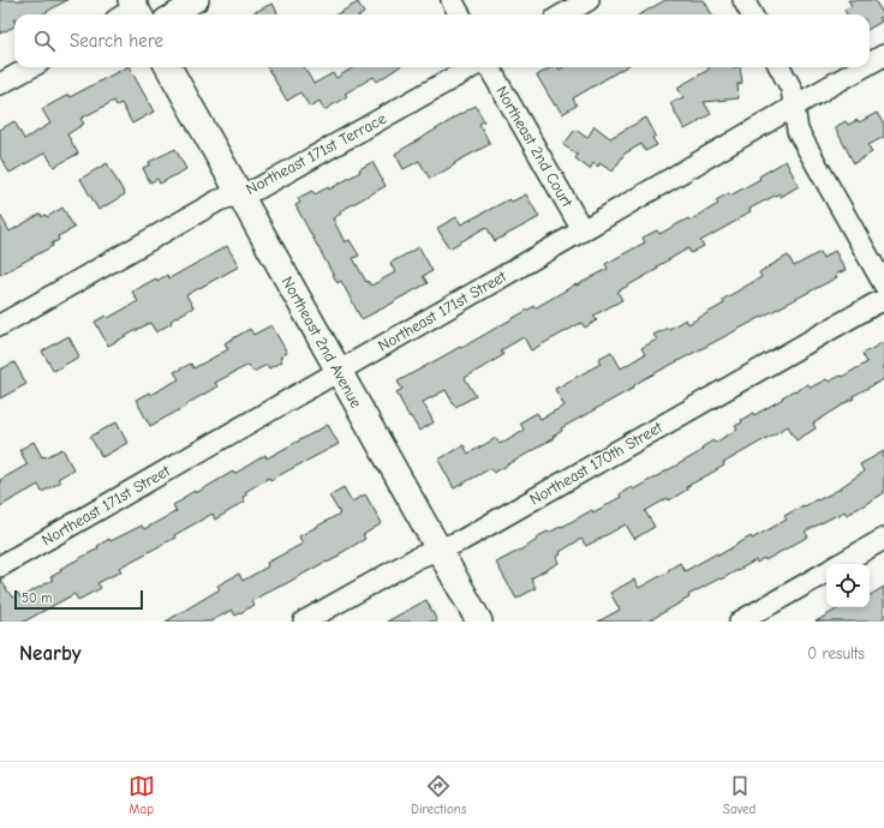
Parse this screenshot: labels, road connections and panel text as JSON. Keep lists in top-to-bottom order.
{
  "streets": {
    "street": [
      "Northeast 2nd Court",
      "Northeast 171st Terrace",
      "Northeast 171st Street",
      "Northeast 2nd Avenue",
      "Northeast 170th Street"
    ]
  },
  "crossings": [
    ["Northeast 2nd Court", "Northeast 171st Street"],
    ["Northeast 171st Terrace", "Northeast 2nd Avenue"],
    ["Northeast 171st Street", "Northeast 2nd Avenue"],
    ["Northeast 2nd Avenue", "Northeast 170th Street"]
  ],
  "scale_bar": "50 m",
  "page": {
    "search": "Search here",
    "scale": "50 m",
    "heading": ["Nearby", "0 results"],
    "nav": ["Map", "Directions", "Saved"]
  }
}
